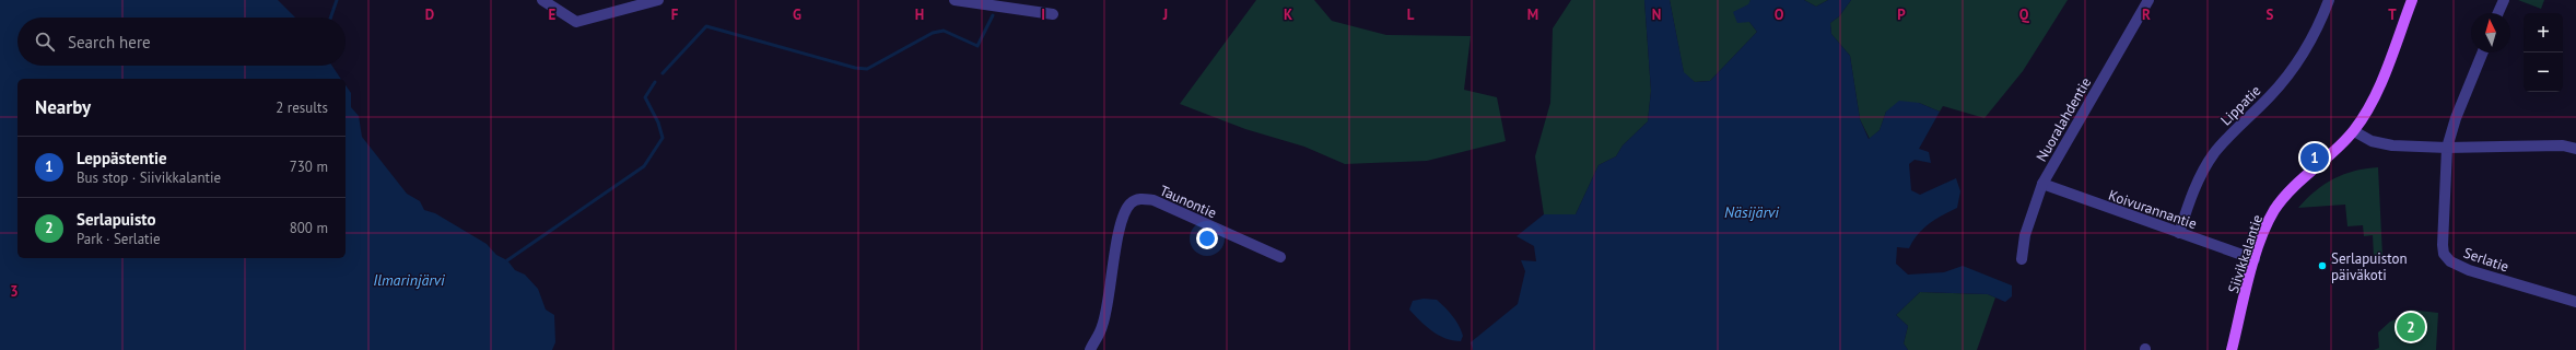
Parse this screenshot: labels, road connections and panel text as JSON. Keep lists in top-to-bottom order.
{
  "streets": {
    "main road": ["Siivikkalantie"],
    "street": [
      "Lippatie",
      "Nuoralahdentie",
      "Taunontie",
      "Koivurannantie",
      "Serlatie"
    ]
  },
  "crossings": [
    ["Lippatie", "Koivurannantie"],
    ["Nuoralahdentie", "Koivurannantie"],
    ["Koivurannantie", "Siivikkalantie"]
  ],
  "water": ["Näsijärvi", "Ilmarinjärvi"],
  "places": ["Serlapuiston päiväkoti"],
  "north": "top",
  "page": {
    "map_buttons": ["+", "−"],
    "search": "Search here",
    "heading": ["Nearby", "2 results"],
    "list": [
      {
        "mark": "1",
        "name": "Leppästentie",
        "note": "Bus stop · Siivikkalantie",
        "value": "730 m"
      },
      {
        "mark": "2",
        "name": "Serlapuisto",
        "note": "Park · Serlatie",
        "value": "800 m"
      }
    ],
    "pins": ["1", "2"]
  },
  "grid": {
    "columns": [
      "D",
      "E",
      "F",
      "G",
      "H",
      "I",
      "J",
      "K",
      "L",
      "M",
      "N",
      "O",
      "P",
      "Q",
      "R",
      "S",
      "T"
    ],
    "rows": ["3"]
  }
}
